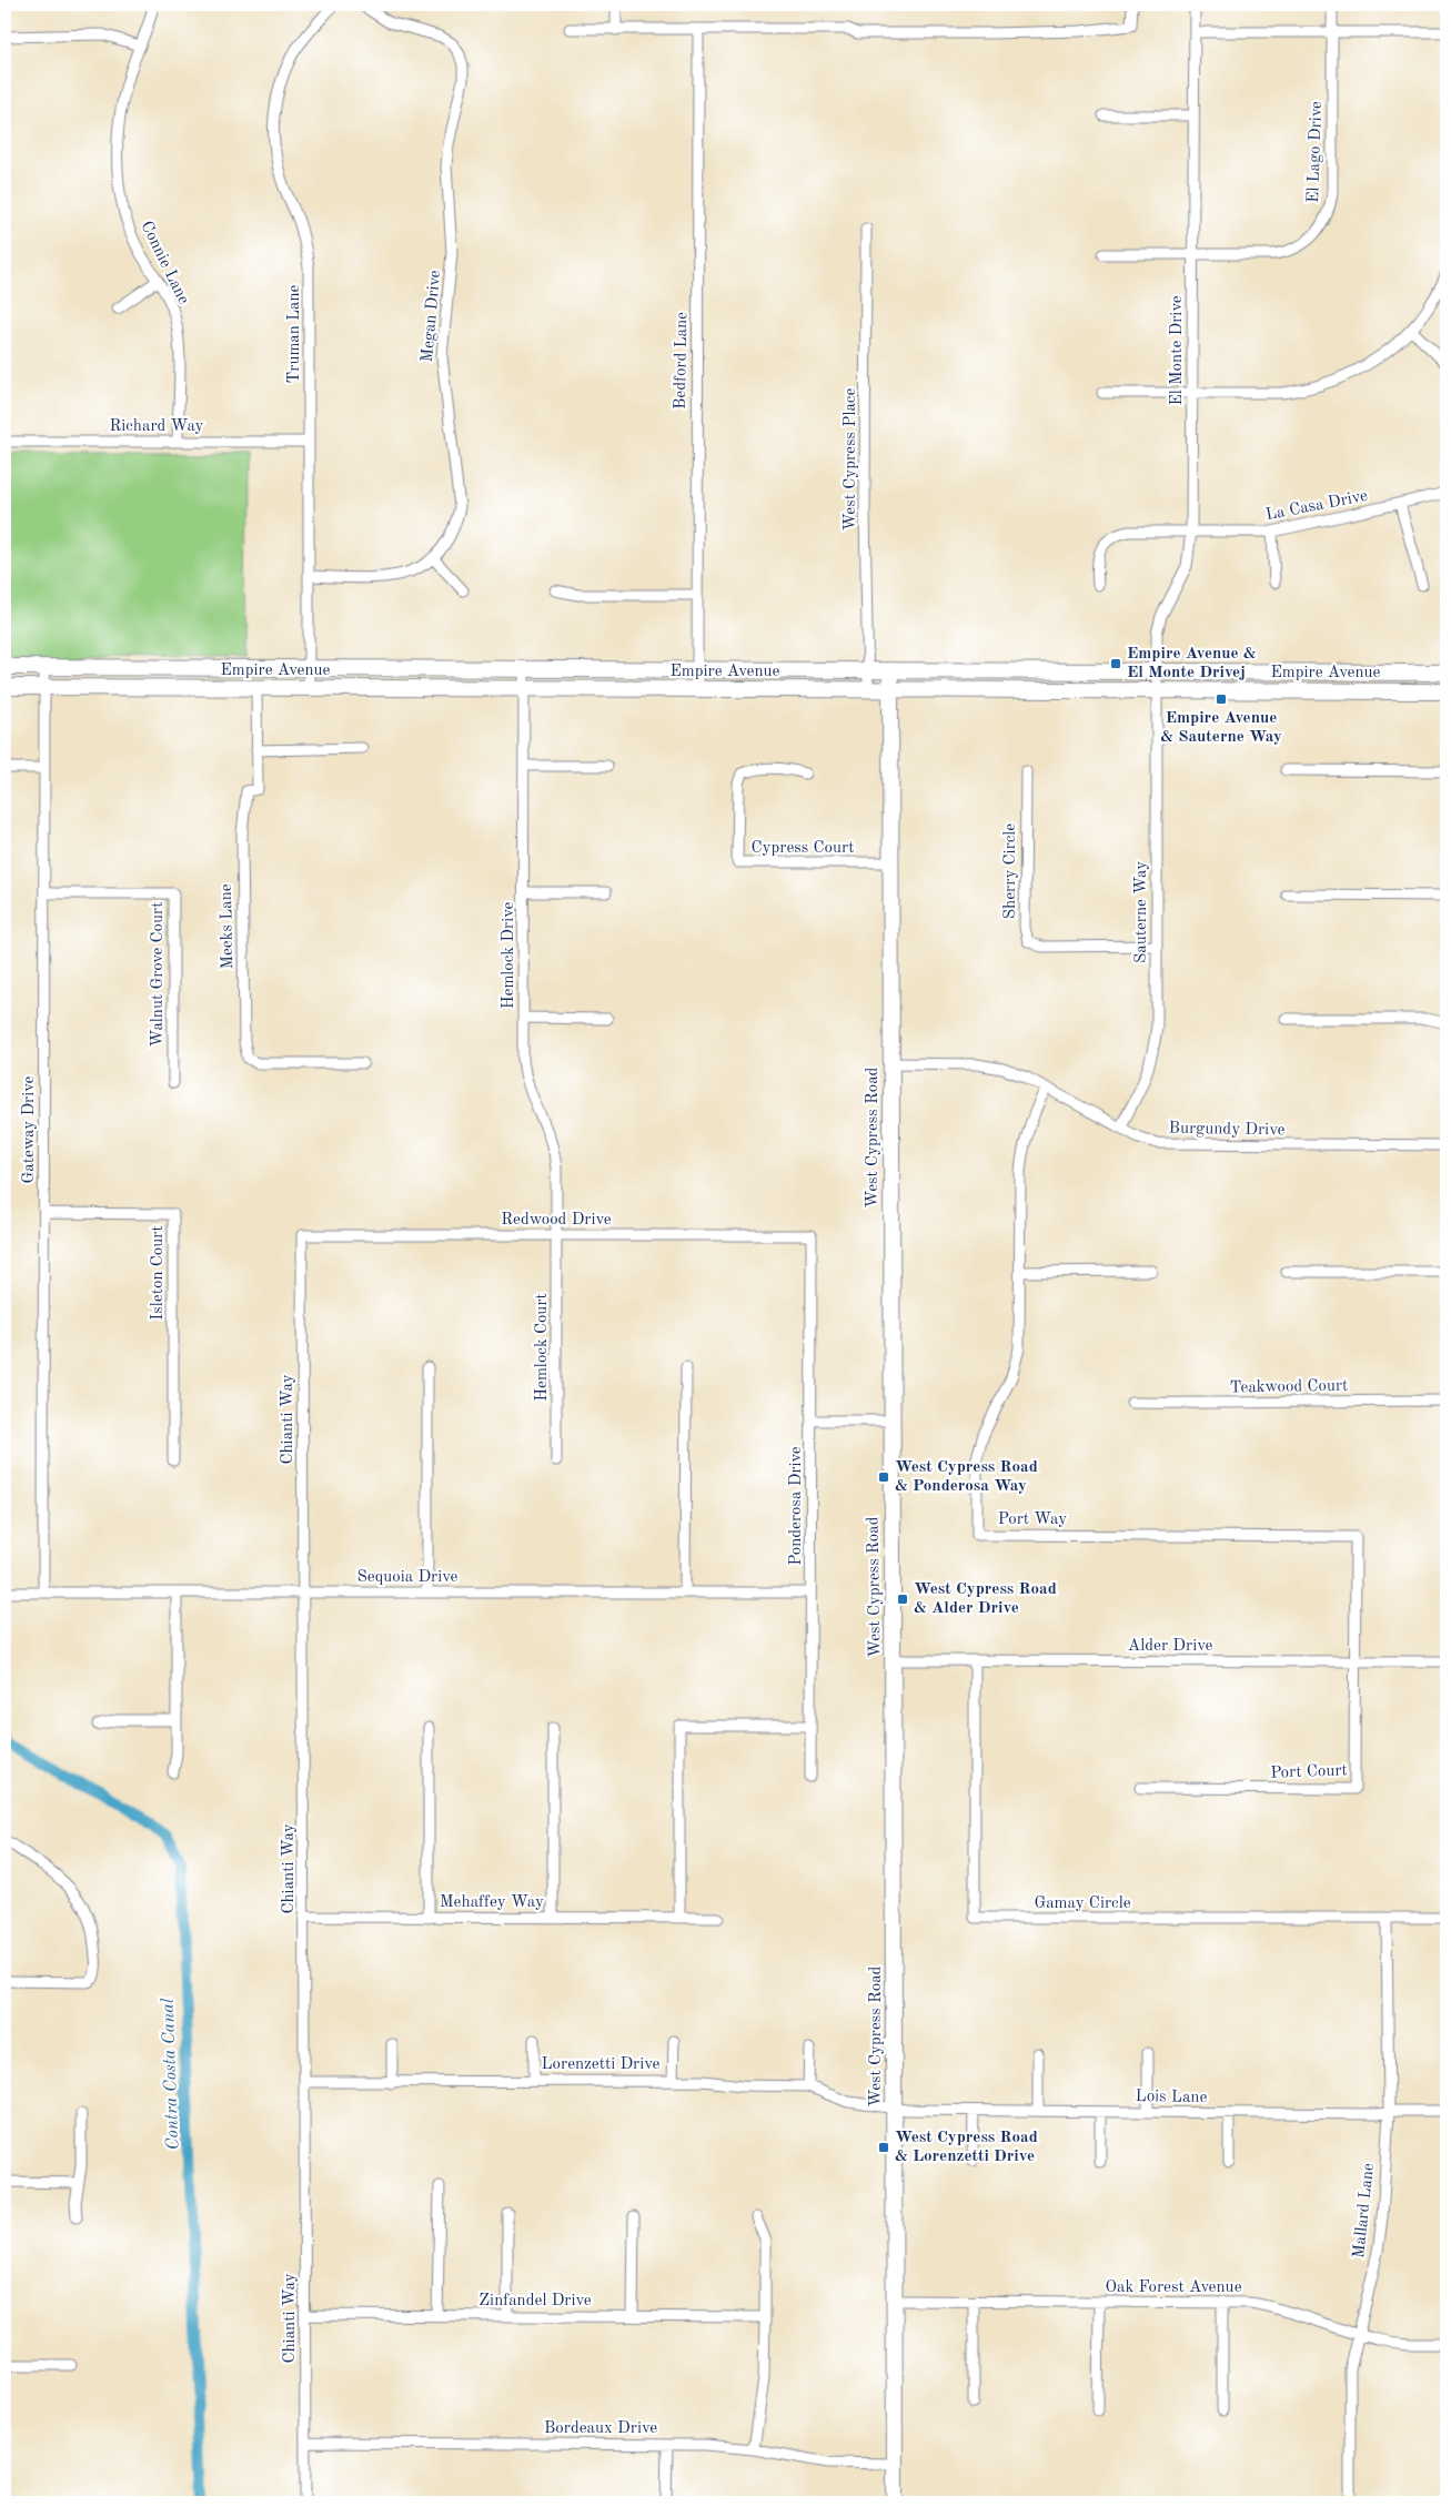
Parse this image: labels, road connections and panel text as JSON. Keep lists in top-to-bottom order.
{
  "streets": {
    "main road": ["Empire Avenue", "West Cypress Road"],
    "street": [
      "El Lago Drive",
      "Connie Lane",
      "Megan Drive",
      "Truman Lane",
      "El Monte Drive",
      "Bedford Lane",
      "Richard Way",
      "West Cypress Place",
      "La Casa Drive",
      "Cypress Court",
      "Sherry Circle",
      "Sauterne Way",
      "Meeks Lane",
      "Hemlock Drive",
      "Walnut Grove Court",
      "Gateway Drive",
      "Burgundy Drive",
      "Redwood Drive",
      "Isleton Court",
      "Hemlock Court",
      "Teakwood Court",
      "Chianti Way",
      "Ponderosa Drive",
      "Port Way",
      "Sequoia Drive",
      "Alder Drive",
      "Port Court",
      "Mehaffey Way",
      "Gamay Circle",
      "Lorenzetti Drive",
      "Lois Lane",
      "Mallard Lane",
      "Oak Forest Avenue",
      "Zinfandel Drive",
      "Bordeaux Drive"
    ]
  },
  "crossings": [
    ["El Lago Drive", "El Monte Drive"],
    ["Connie Lane", "Richard Way"],
    ["Megan Drive", "Truman Lane"],
    ["Truman Lane", "Richard Way"],
    ["Truman Lane", "Empire Avenue"],
    ["El Monte Drive", "La Casa Drive"],
    ["El Monte Drive", "Empire Avenue"],
    ["El Monte Drive", "Sauterne Way"],
    ["Bedford Lane", "Empire Avenue"],
    ["West Cypress Place", "Empire Avenue"],
    ["Empire Avenue", "Sauterne Way"],
    ["Empire Avenue", "Meeks Lane"],
    ["Empire Avenue", "Hemlock Drive"],
    ["Empire Avenue", "Gateway Drive"],
    ["Empire Avenue", "West Cypress Road"],
    ["Cypress Court", "West Cypress Road"],
    ["Sherry Circle", "Sauterne Way"],
    ["Sauterne Way", "Burgundy Drive"],
    ["Hemlock Drive", "Redwood Drive"],
    ["Hemlock Drive", "Hemlock Court"],
    ["Walnut Grove Court", "Gateway Drive"],
    ["Gateway Drive", "Isleton Court"],
    ["Gateway Drive", "Sequoia Drive"],
    ["Burgundy Drive", "West Cypress Road"],
    ["Burgundy Drive", "Port Way"],
    ["West Cypress Road", "Alder Drive"],
    ["West Cypress Road", "Lorenzetti Drive"],
    ["West Cypress Road", "Lois Lane"],
    ["West Cypress Road", "Oak Forest Avenue"],
    ["West Cypress Road", "Bordeaux Drive"],
    ["Redwood Drive", "Hemlock Court"],
    ["Redwood Drive", "Chianti Way"],
    ["Redwood Drive", "Ponderosa Drive"],
    ["Chianti Way", "Sequoia Drive"],
    ["Chianti Way", "Mehaffey Way"],
    ["Chianti Way", "Lorenzetti Drive"],
    ["Chianti Way", "Zinfandel Drive"],
    ["Chianti Way", "Bordeaux Drive"],
    ["Ponderosa Drive", "Sequoia Drive"],
    ["Port Way", "Alder Drive"],
    ["Port Way", "Port Court"],
    ["Alder Drive", "Port Court"],
    ["Alder Drive", "Gamay Circle"],
    ["Gamay Circle", "Mallard Lane"],
    ["Lorenzetti Drive", "Lois Lane"],
    ["Lois Lane", "Mallard Lane"],
    ["Mallard Lane", "Oak Forest Avenue"]
  ],
  "water": ["Contra Costa Canal"],
  "places": {
    "transit": [
      "Empire Avenue & El Monte Drivej",
      "Empire Avenue & Sauterne Way",
      "West Cypress Road & Ponderosa Way",
      "West Cypress Road & Alder Drive",
      "West Cypress Road & Lorenzetti Drive"
    ]
  }
}
